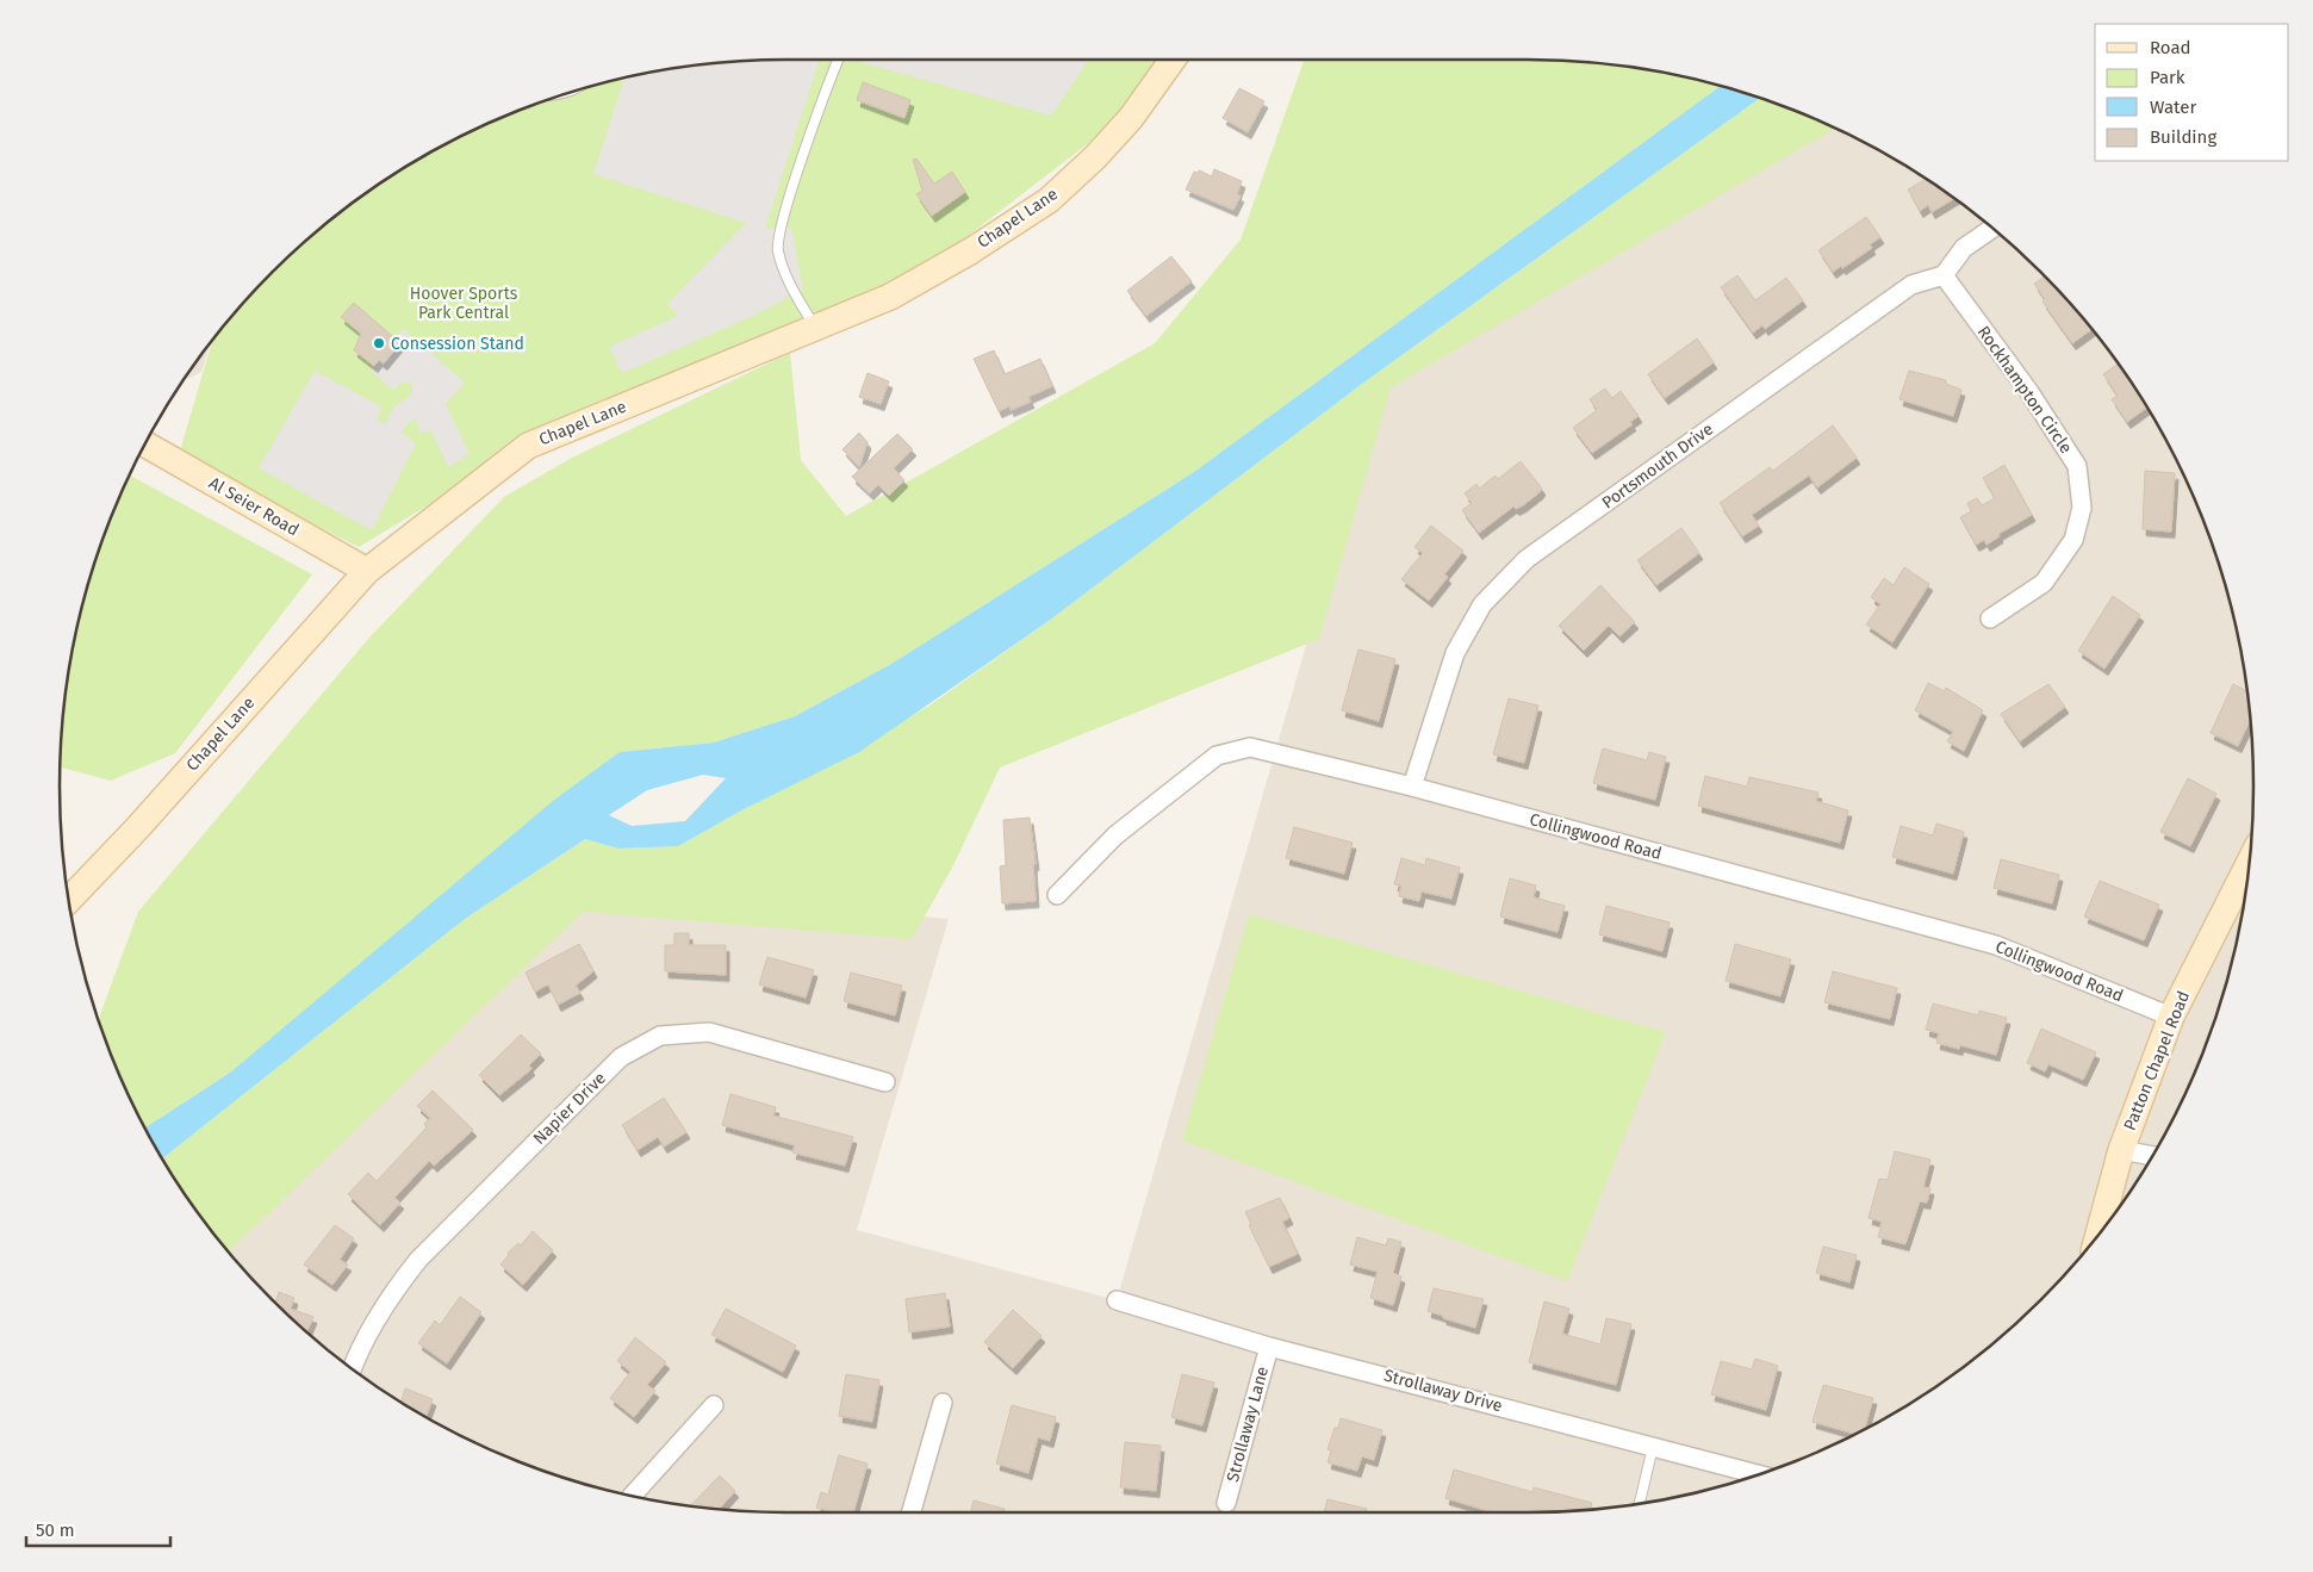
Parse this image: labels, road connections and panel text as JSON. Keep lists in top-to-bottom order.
{
  "streets": {
    "street": [
      "Chapel Lane",
      "Rockhampton Circle",
      "Portsmouth Drive",
      "Al Seier Road",
      "Collingwood Road",
      "Patton Chapel Road",
      "Napier Drive",
      "Strollaway Drive",
      "Strollaway Lane"
    ]
  },
  "crossings": [
    ["Chapel Lane", "Al Seier Road"],
    ["Rockhampton Circle", "Portsmouth Drive"],
    ["Portsmouth Drive", "Collingwood Road"],
    ["Collingwood Road", "Patton Chapel Road"],
    ["Strollaway Drive", "Strollaway Lane"]
  ],
  "parks": ["Hoover Sports Park Central"],
  "places": ["Consession Stand"],
  "legend": [
    "Road",
    "Park",
    "Water",
    "Building"
  ],
  "scale_bar": "50 m"
}
